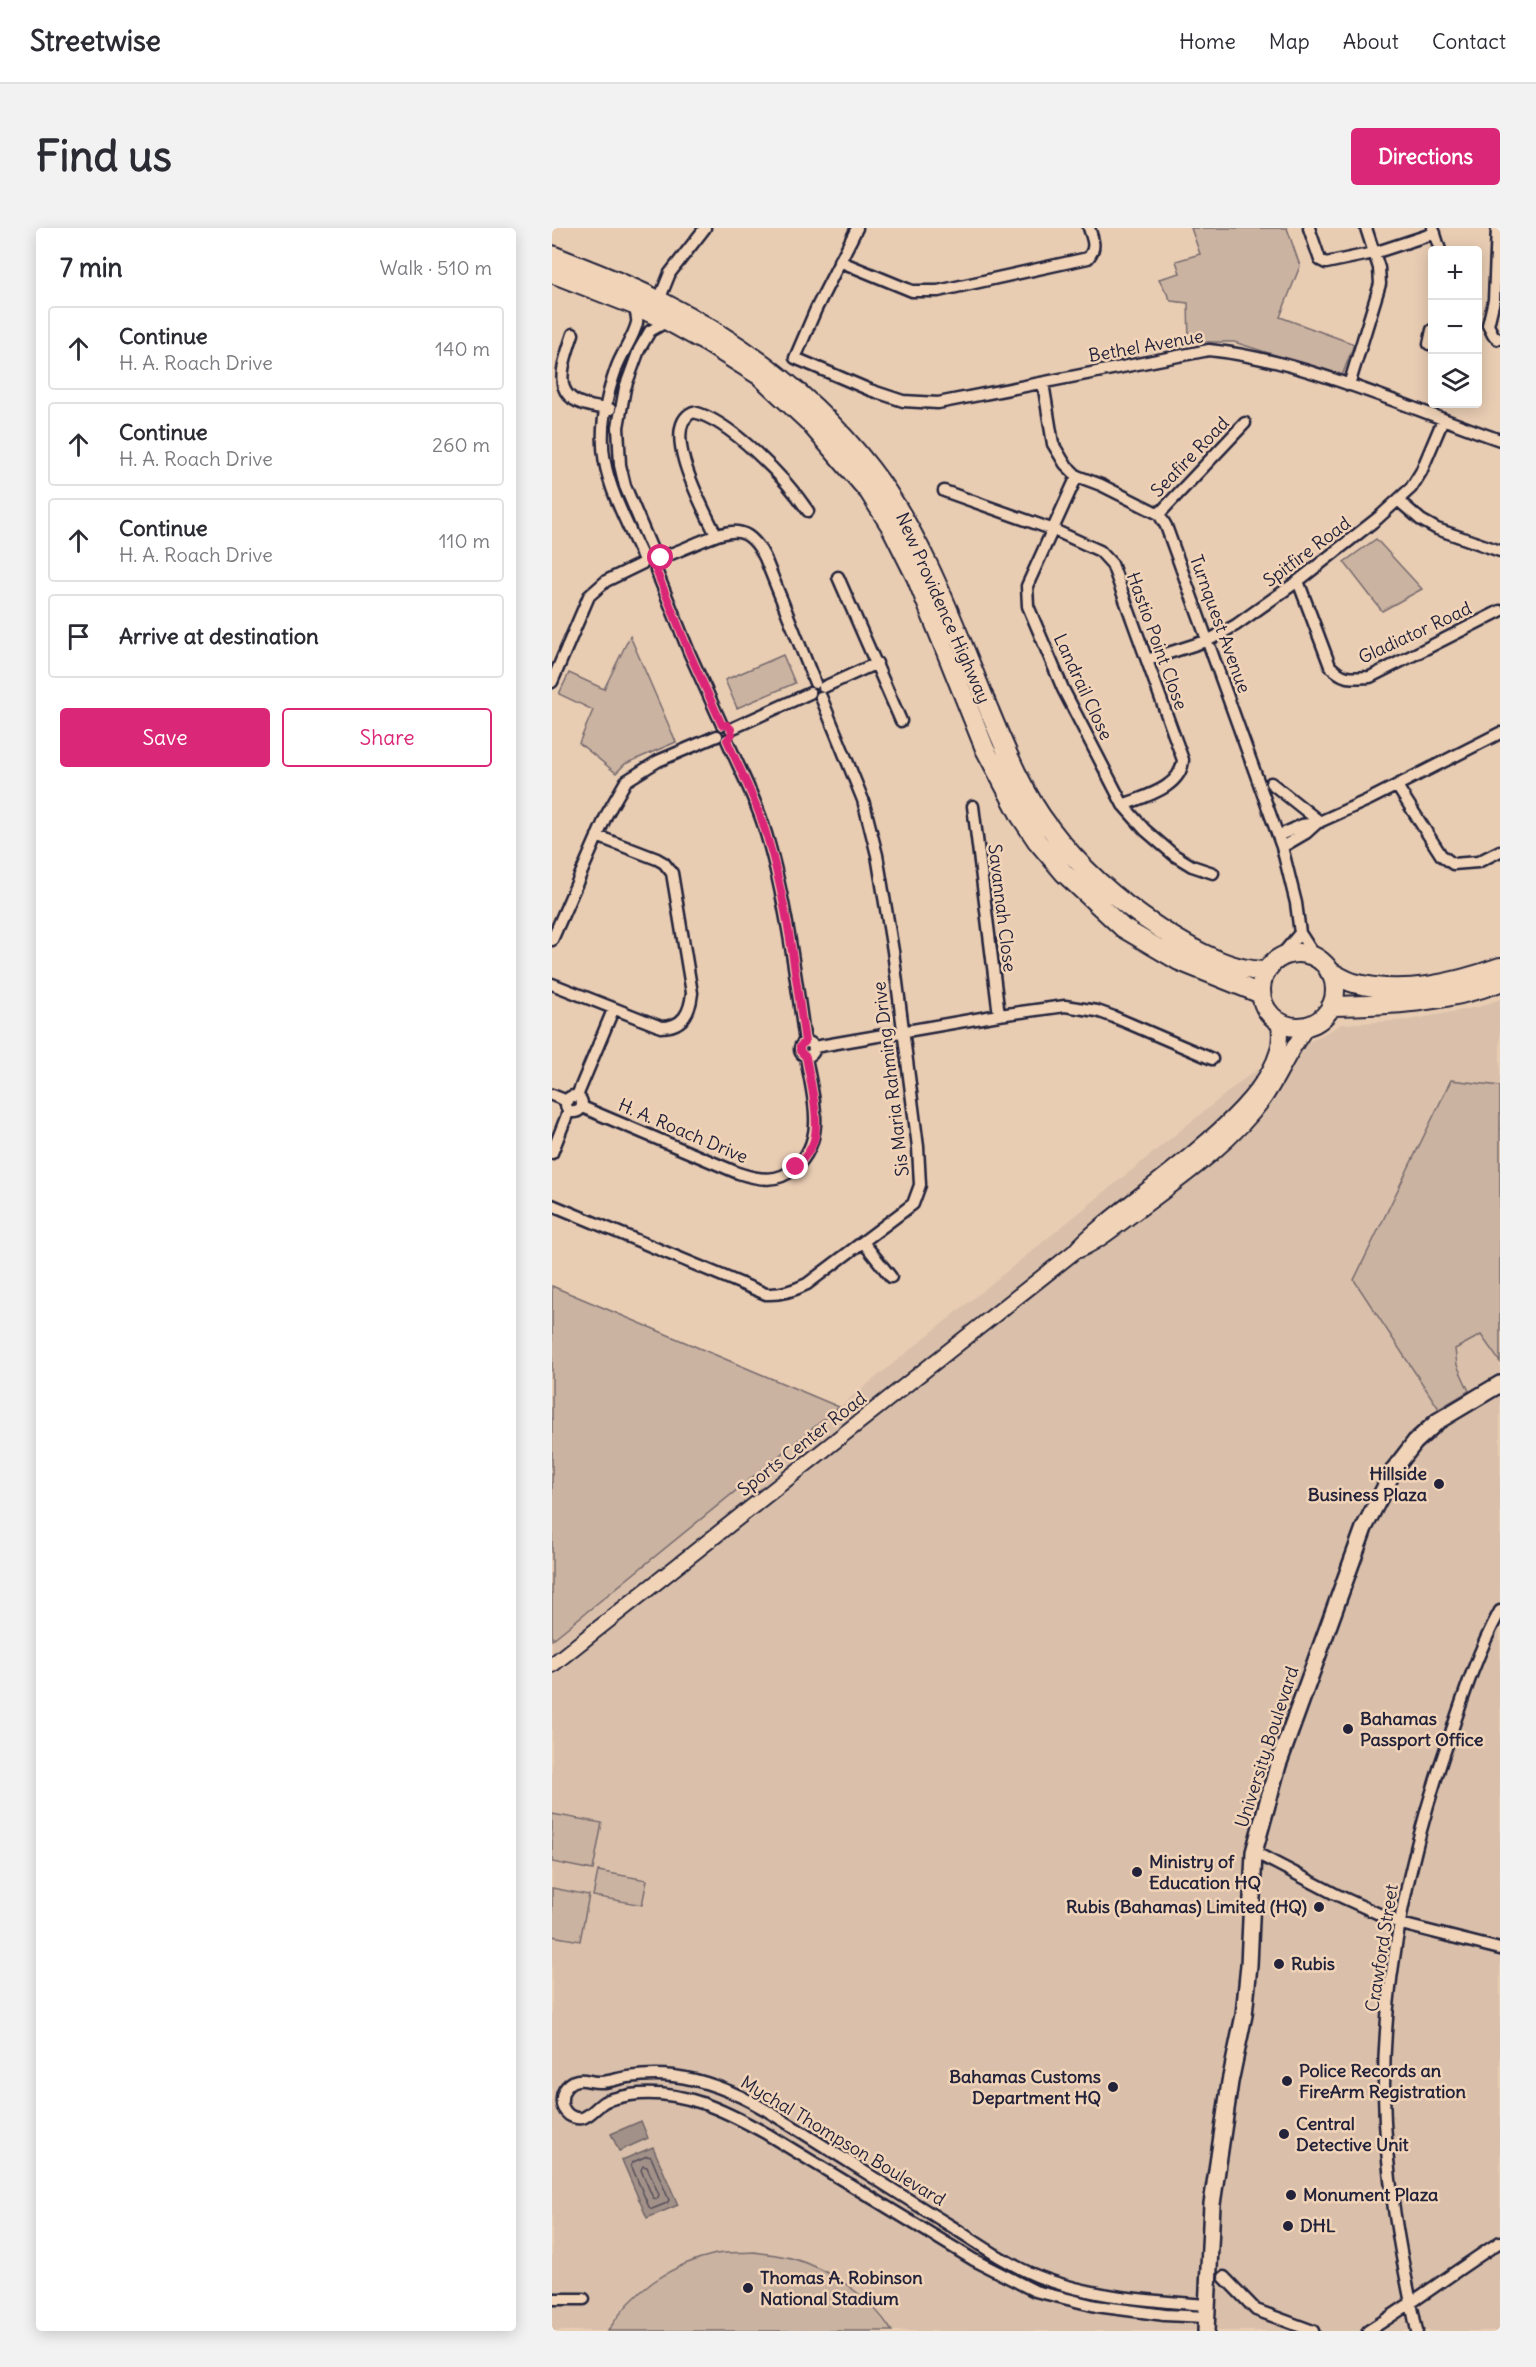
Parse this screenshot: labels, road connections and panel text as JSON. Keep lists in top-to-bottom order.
{
  "streets": {
    "highway": ["New Providence Highway"],
    "main road": ["Sports Center Road", "University Boulevard"],
    "street": [
      "Bethel Avenue",
      "Seafire Road",
      "Spitfire Road",
      "Turnquest Avenue",
      "Gladiator Road",
      "Hastio Point Close",
      "Landrail Close",
      "Savannah Close",
      "Sis Maria Rahming Drive",
      "H. A. Roach Drive",
      "Crawford Street",
      "Mychal Thompson Boulevard"
    ]
  },
  "crossings": [
    ["Bethel Avenue", "Spitfire Road"],
    ["Seafire Road", "Turnquest Avenue"],
    ["Spitfire Road", "Turnquest Avenue"],
    ["Spitfire Road", "Gladiator Road"],
    ["Spitfire Road", "Hastio Point Close"],
    ["New Providence Highway", "Sports Center Road"],
    ["Hastio Point Close", "Landrail Close"],
    ["University Boulevard", "Mychal Thompson Boulevard"]
  ],
  "places": [
    "Hillside Business Plaza",
    "Bahamas Passport Office",
    "Ministry of Education HQ",
    "Rubis (Bahamas) Limited (HQ)",
    "Rubis",
    "Police Records an FireArm Registration",
    "Bahamas Customs Department HQ",
    "Central Detective Unit",
    "Monument Plaza",
    "DHL",
    "Thomas A. Robinson National Stadium"
  ],
  "page": {
    "header": "Streetwise",
    "nav": [
      "Home",
      "Map",
      "About",
      "Contact"
    ],
    "buttons": [
      "Directions",
      ["Save", "Share"]
    ],
    "title": "Find us",
    "heading": ["7 min", "Walk · 510 m"],
    "map_buttons": ["+", "−"],
    "list": [
      ["Continue", "H. A. Roach Drive", "140 m"],
      ["Continue", "H. A. Roach Drive", "260 m"],
      ["Continue", "H. A. Roach Drive", "110 m"],
      "Arrive at destination"
    ]
  }
}
